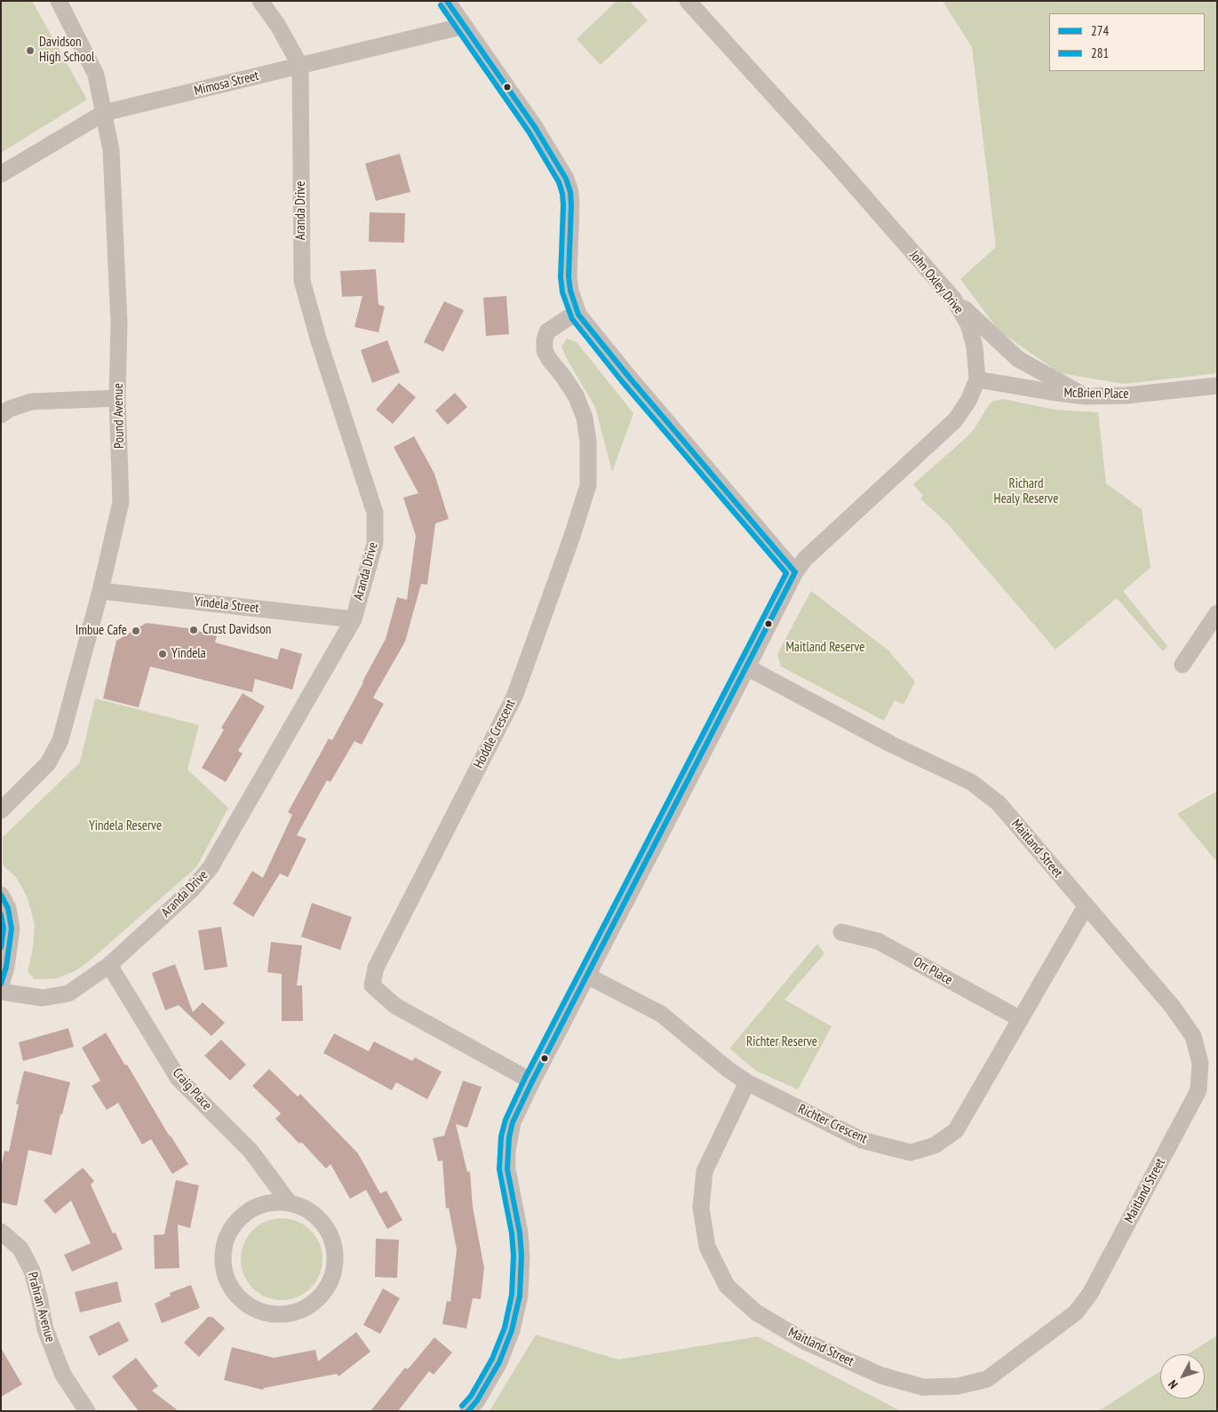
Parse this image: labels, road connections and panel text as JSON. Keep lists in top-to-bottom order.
{
  "streets": {
    "street": [
      "Mimosa Street",
      "Aranda Drive",
      "John Oxley Drive",
      "McBrien Place",
      "Pound Avenue",
      "Yindela Street",
      "Hoddle Crescent",
      "Maitland Street",
      "Orr Place",
      "Craig Place",
      "Richter Crescent",
      "Prahran Avenue"
    ]
  },
  "crossings": [
    ["Mimosa Street", "Aranda Drive"],
    ["Mimosa Street", "Pound Avenue"],
    ["Aranda Drive", "Yindela Street"],
    ["Aranda Drive", "Craig Place"],
    ["John Oxley Drive", "McBrien Place"],
    ["Pound Avenue", "Yindela Street"],
    ["Maitland Street", "Richter Crescent"],
    ["Orr Place", "Richter Crescent"]
  ],
  "parks": [
    "Richard Healy Reserve",
    "Maitland Reserve",
    "Yindela Reserve",
    "Richter Reserve"
  ],
  "places": [
    "Davidson High School",
    "Crust Davidson",
    "Imbue Cafe",
    "Yindela"
  ],
  "lines": ["transit line 274", "transit line 281"],
  "legend": ["274", "281"],
  "north": "bottom left"
}
